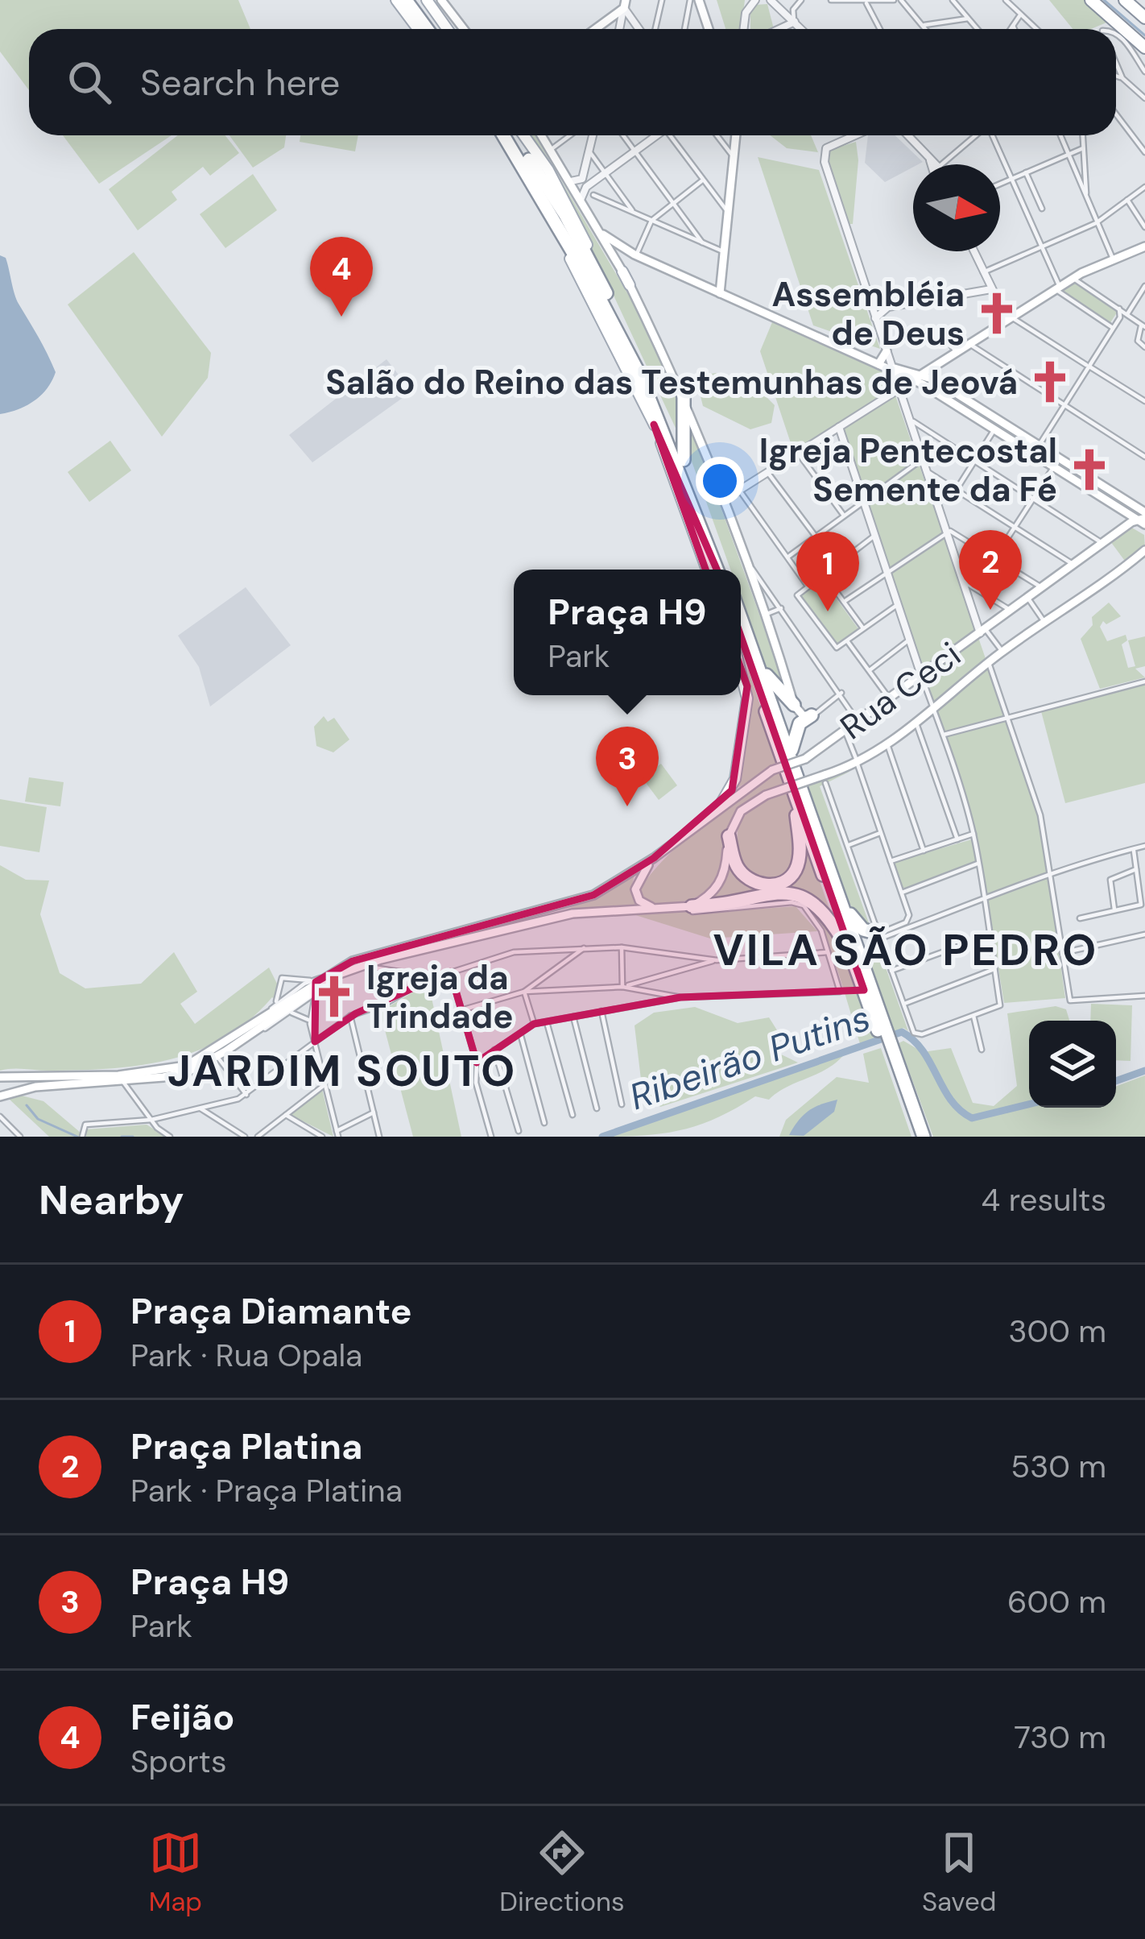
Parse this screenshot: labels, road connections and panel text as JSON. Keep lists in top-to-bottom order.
{
  "streets": {
    "main road": ["Rua Ceci"]
  },
  "districts": ["VILA SÃO PEDRO", "JARDIM SOUTO"],
  "water": ["Ribeirão Putins"],
  "places": {
    "church": [
      "Assembléia de Deus",
      "Salão do Reino das Testemunhas de Jeová",
      "Igreja Pentecostal Semente da Fé",
      "Igreja da Trindade"
    ]
  },
  "north": "right",
  "page": {
    "search": "Search here",
    "pins": [
      "4",
      "2",
      "1",
      "3"
    ],
    "popup": ["Praça H9", "Park"],
    "heading": ["Nearby", "4 results"],
    "list": [
      {
        "mark": "1",
        "name": "Praça Diamante",
        "note": "Park · Rua Opala",
        "value": "300 m"
      },
      {
        "mark": "2",
        "name": "Praça Platina",
        "note": "Park · Praça Platina",
        "value": "530 m"
      },
      {
        "mark": "3",
        "name": "Praça H9",
        "note": "Park",
        "value": "600 m"
      },
      {
        "mark": "4",
        "name": "Feijão",
        "note": "Sports",
        "value": "730 m"
      }
    ],
    "nav": ["Map", "Directions", "Saved"]
  }
}
